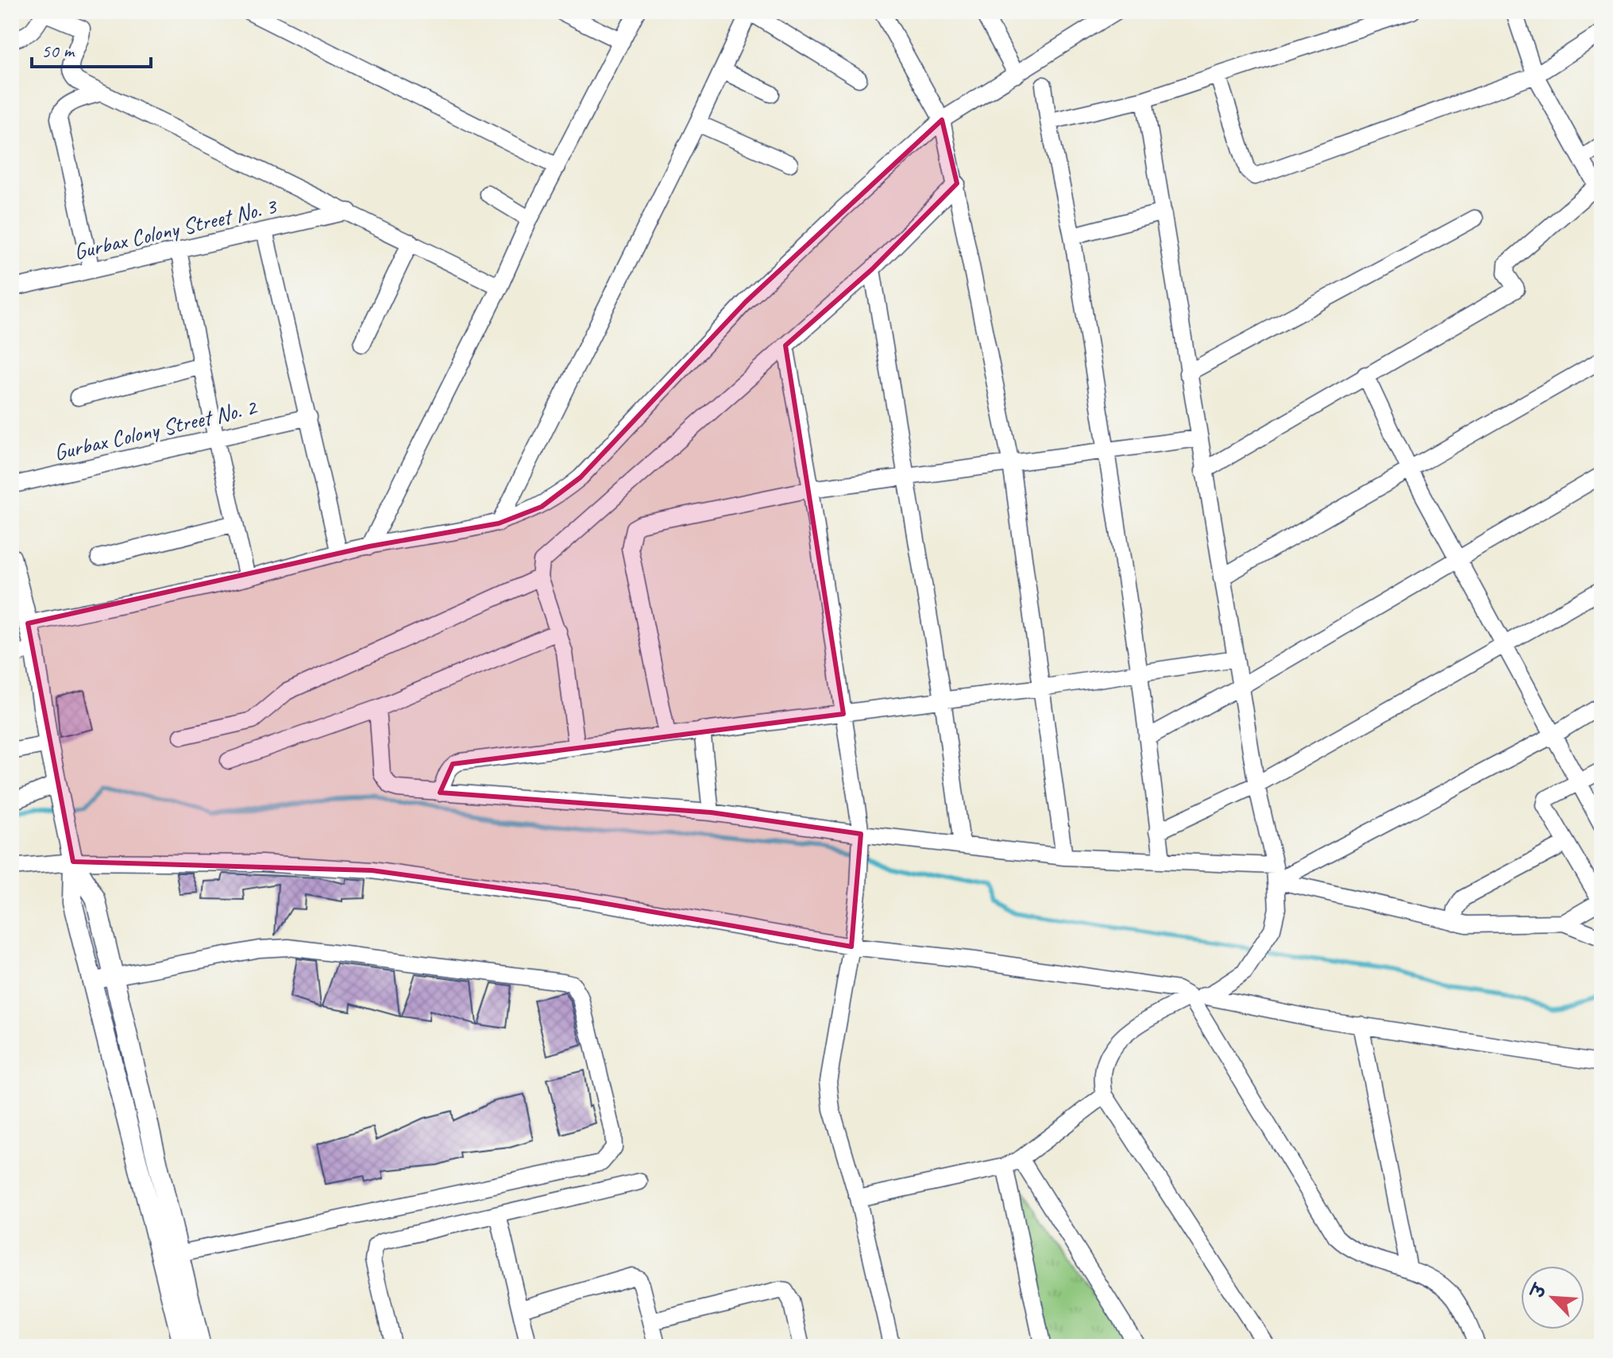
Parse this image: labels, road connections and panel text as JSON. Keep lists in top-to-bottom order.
{
  "streets": {
    "street": ["Gurbax Colony Street No. 3", "Gurbax Colony Street No. 2"]
  },
  "scale_bar": "50 m",
  "north": "top left"
}
